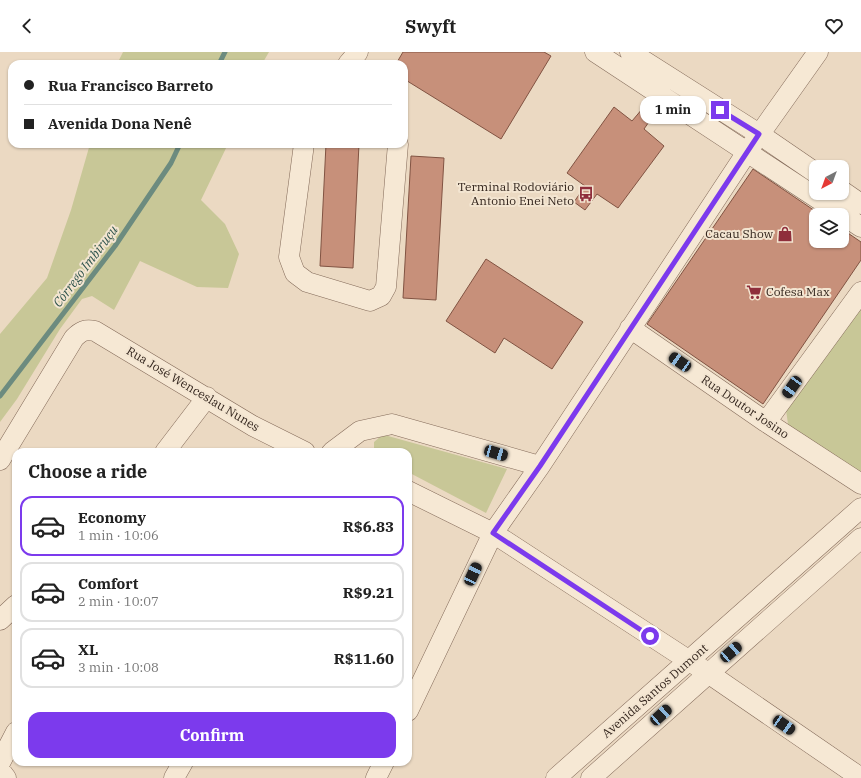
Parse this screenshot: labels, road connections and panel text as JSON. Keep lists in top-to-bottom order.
{
  "streets": {
    "street": ["Rua José Wenceslau Nunes", "Rua Doutor Josino", "Avenida Santos Dumont"]
  },
  "water": ["Córrego Imbiruçu"],
  "places": {
    "bus stop": ["Terminal Rodoviário Antonio Enei Neto"],
    "shop": ["Cacau Show"],
    "supermarket": ["Cofesa Max"]
  },
  "north": "bottom left",
  "page": {
    "header": "Swyft",
    "banner": ["Rua Francisco Barreto", "Avenida Dona Nenê"],
    "bubble": "1 min",
    "heading": "Choose a ride",
    "list": [
      {
        "name": "Economy",
        "note": "1 min · 10:06",
        "value": "R$6.83"
      },
      {
        "name": "Comfort",
        "note": "2 min · 10:07",
        "value": "R$9.21"
      },
      {
        "name": "XL",
        "note": "3 min · 10:08",
        "value": "R$11.60"
      }
    ],
    "buttons": "Confirm"
  }
}
